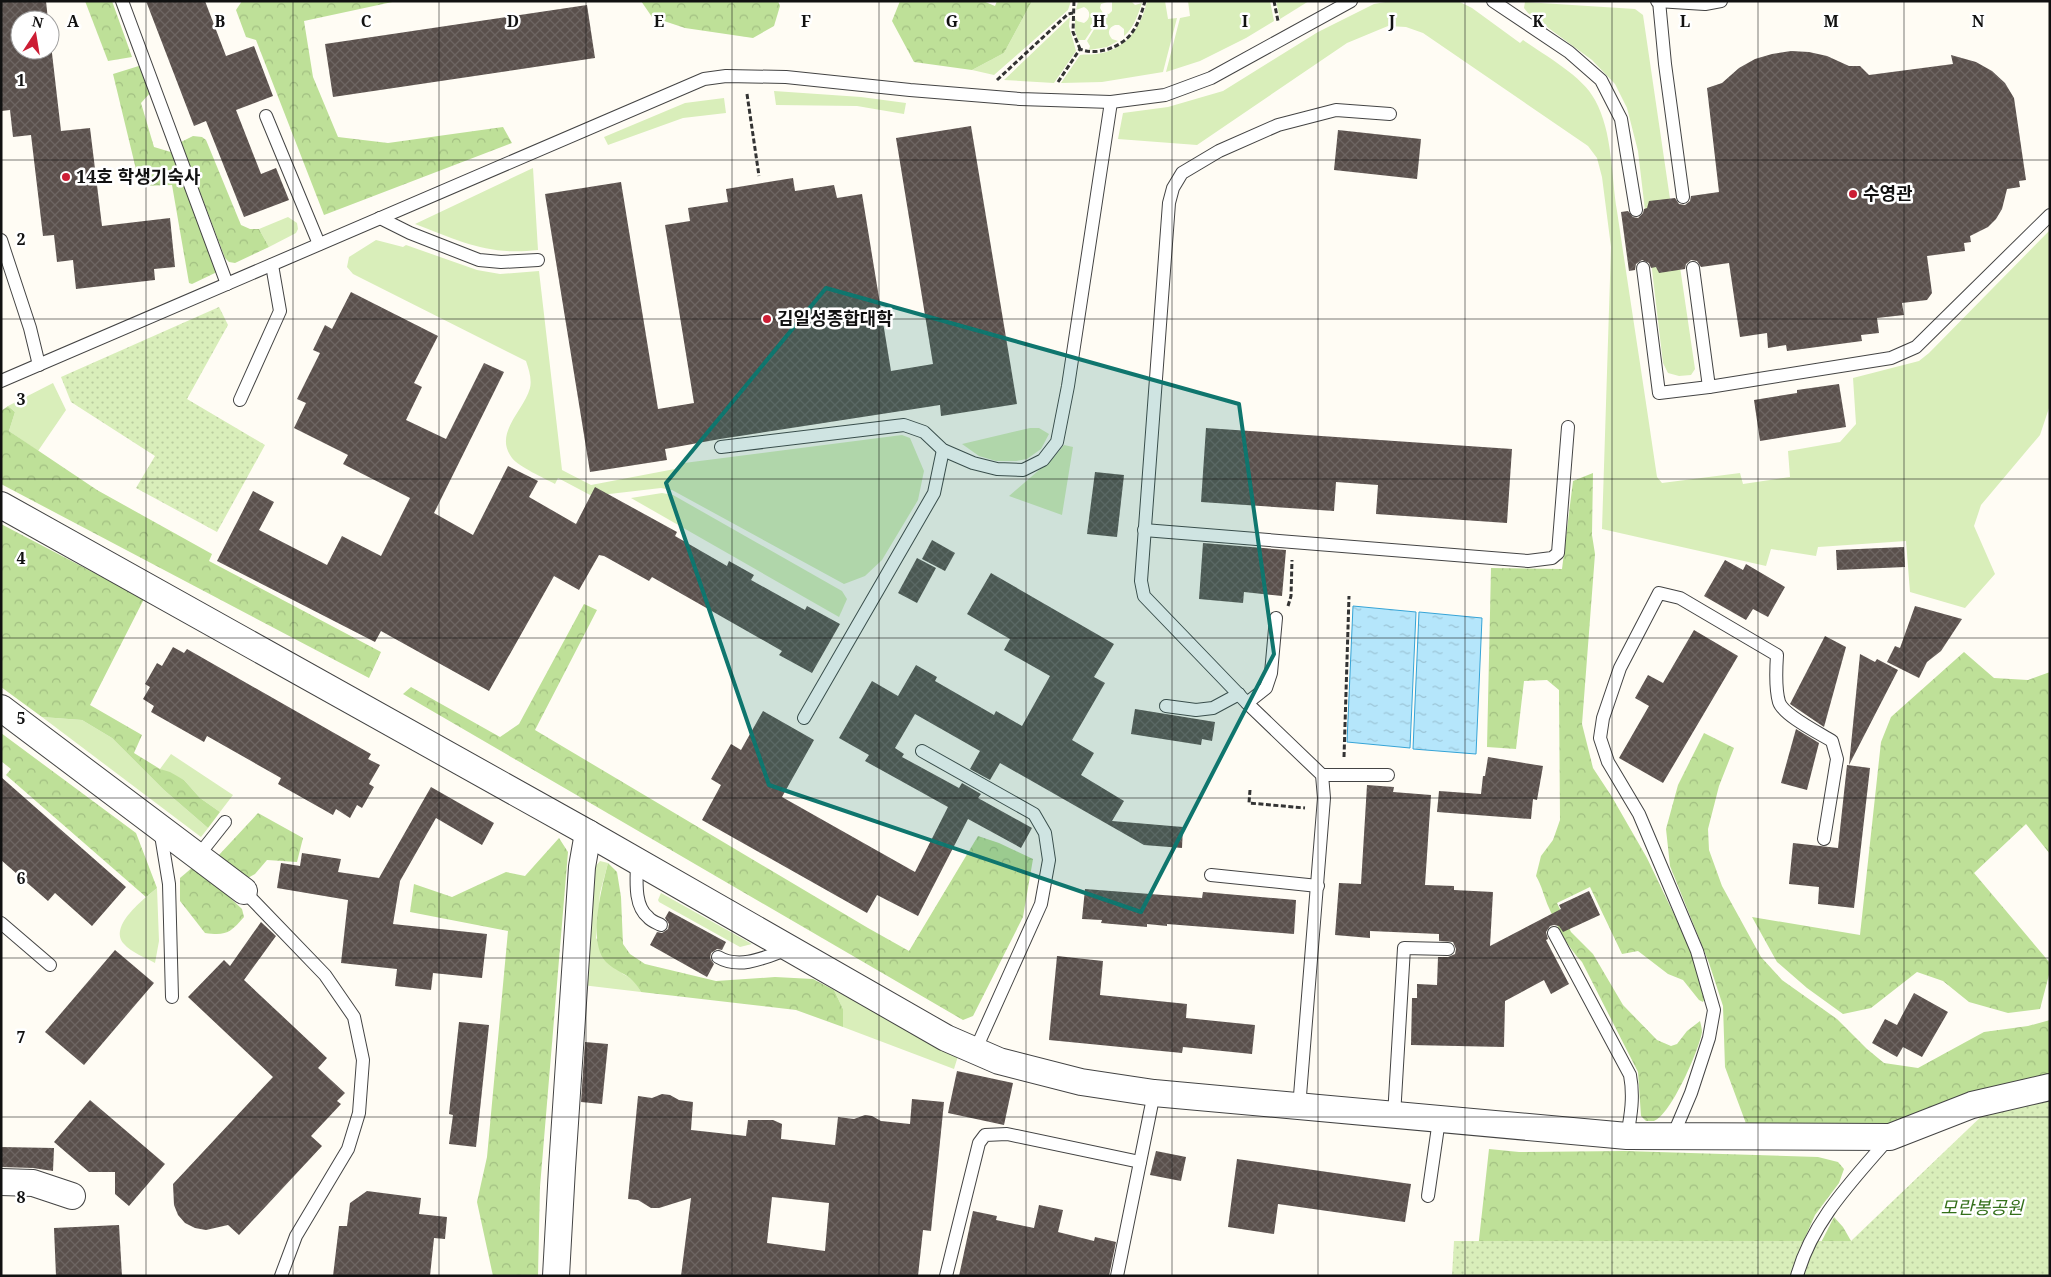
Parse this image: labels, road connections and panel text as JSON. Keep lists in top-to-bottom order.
{
  "parks": ["모란봉공원"],
  "places": ["14호 학생기숙사", "수영관", "김일성종합대학"],
  "north": "top",
  "grid": {
    "columns": [
      "A",
      "B",
      "C",
      "D",
      "E",
      "F",
      "G",
      "H",
      "I",
      "J",
      "K",
      "L",
      "M",
      "N"
    ],
    "rows": [
      "1",
      "2",
      "3",
      "4",
      "5",
      "6",
      "7",
      "8"
    ]
  }
}
